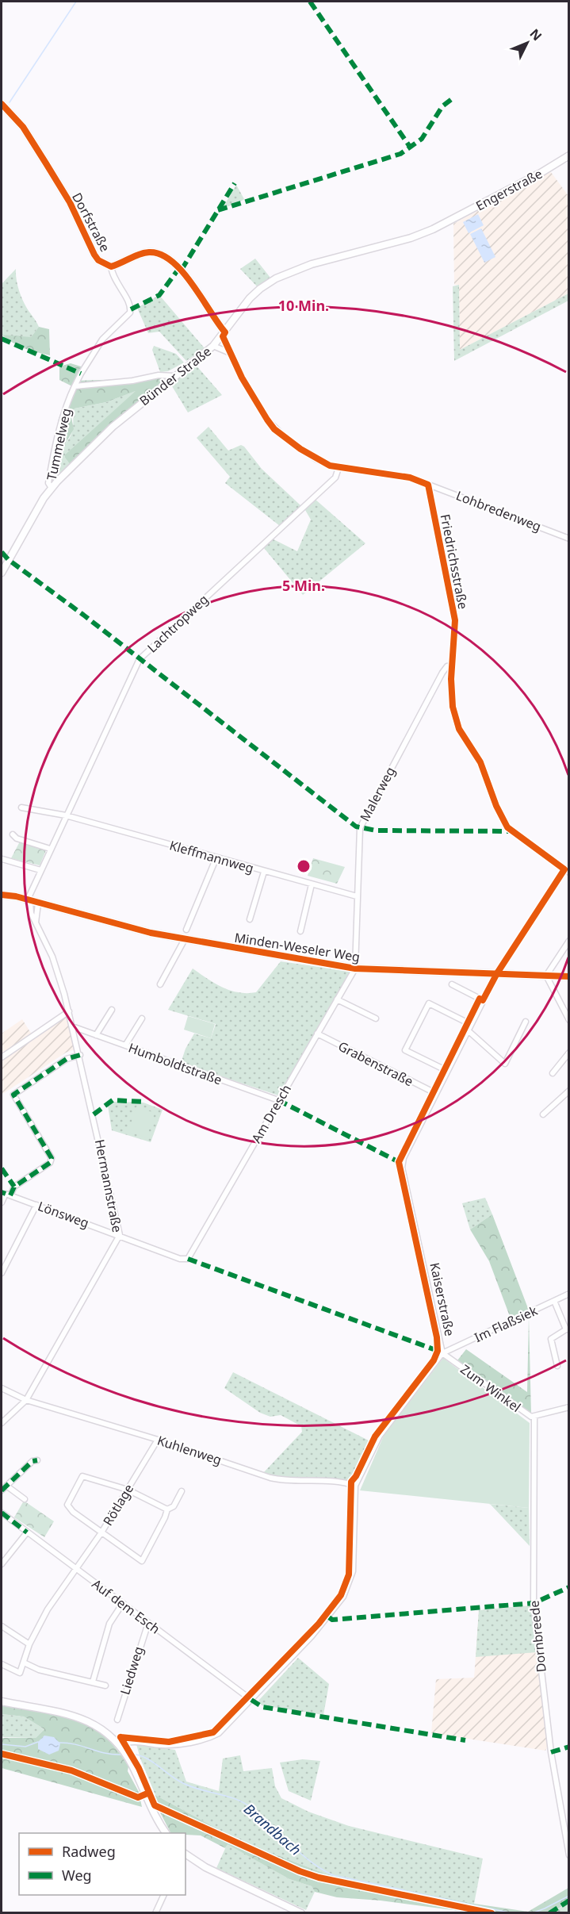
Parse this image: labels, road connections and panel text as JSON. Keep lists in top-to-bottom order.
{
  "streets": {
    "main road": [
      "Engerstraße",
      "Dorfstraße",
      "Bünder Straße",
      "Minden-Weseler Weg"
    ],
    "street": [
      "Tummelweg",
      "Lohbredenweg",
      "Friedrichsstraße",
      "Lachtropweg",
      "Malerweg",
      "Kleffmannweg",
      "Humboldtstraße",
      "Grabenstraße",
      "Am Dresch",
      "Hermannstraße",
      "Lönsweg",
      "Kaiserstraße",
      "Im Flaßsiek",
      "Zum Winkel",
      "Kuhlenweg",
      "Rötlage",
      "Auf dem Esch",
      "Dornbreede",
      "Liedweg"
    ]
  },
  "crossings": [
    ["Engerstraße", "Bünder Straße"],
    ["Dorfstraße", "Bünder Straße"],
    ["Dorfstraße", "Tummelweg"],
    ["Bünder Straße", "Tummelweg"],
    ["Lohbredenweg", "Friedrichsstraße"],
    ["Friedrichsstraße", "Malerweg"],
    ["Friedrichsstraße", "Kaiserstraße"],
    ["Lachtropweg", "Kleffmannweg"],
    ["Lachtropweg", "Minden-Weseler Weg"],
    ["Lachtropweg", "Hermannstraße"],
    ["Malerweg", "Kleffmannweg"],
    ["Malerweg", "Minden-Weseler Weg"],
    ["Malerweg", "Am Dresch"],
    ["Minden-Weseler Weg", "Am Dresch"],
    ["Minden-Weseler Weg", "Hermannstraße"],
    ["Minden-Weseler Weg", "Kaiserstraße"],
    ["Humboldtstraße", "Am Dresch"],
    ["Humboldtstraße", "Hermannstraße"],
    ["Grabenstraße", "Am Dresch"],
    ["Grabenstraße", "Kaiserstraße"],
    ["Am Dresch", "Lönsweg"],
    ["Hermannstraße", "Lönsweg"],
    ["Hermannstraße", "Kuhlenweg"],
    ["Kaiserstraße", "Im Flaßsiek"],
    ["Kaiserstraße", "Zum Winkel"],
    ["Kaiserstraße", "Kuhlenweg"],
    ["Kaiserstraße", "Auf dem Esch"],
    ["Im Flaßsiek", "Zum Winkel"],
    ["Zum Winkel", "Dornbreede"],
    ["Kuhlenweg", "Rötlage"],
    ["Rötlage", "Auf dem Esch"],
    ["Auf dem Esch", "Liedweg"]
  ],
  "water": ["Brandbach"],
  "legend": ["Radweg", "Weg"],
  "north": "top right",
  "rings": ["10 Min.", "5 Min."]
}
